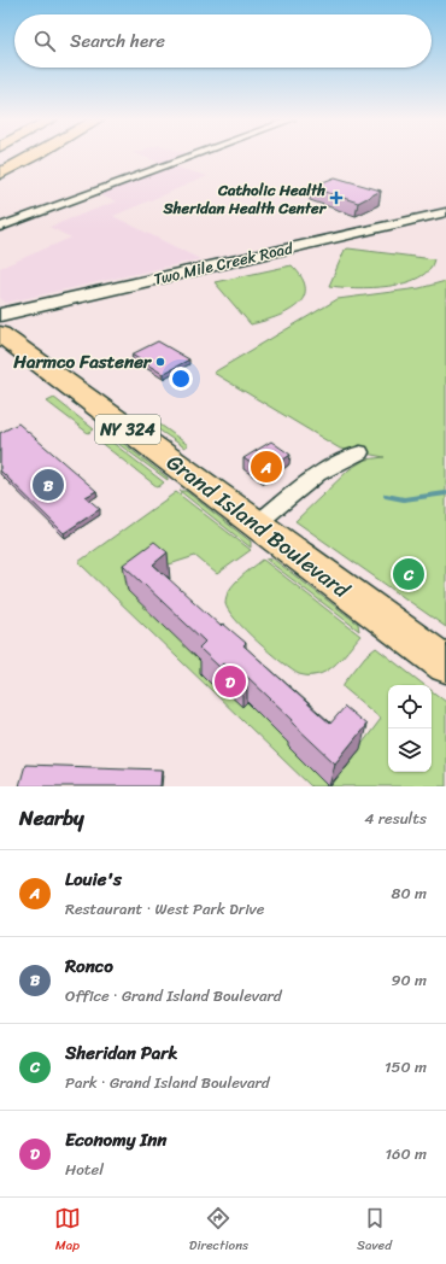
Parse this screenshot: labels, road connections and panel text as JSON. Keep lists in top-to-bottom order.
{
  "streets": {
    "main road": ["NY 324", "Grand Island Boulevard"],
    "street": ["Two Mile Creek Road"]
  },
  "places": {
    "health": ["Catholic Health Sheridan Health Center"],
    "other": ["Harmco Fastener"]
  },
  "page": {
    "search": "Search here",
    "pins": [
      "A",
      "B",
      "C",
      "D"
    ],
    "heading": ["Nearby", "4 results"],
    "list": [
      {
        "mark": "A",
        "name": "Louie's",
        "note": "Restaurant · West Park Drive",
        "value": "80 m"
      },
      {
        "mark": "B",
        "name": "Ronco",
        "note": "Office · Grand Island Boulevard",
        "value": "90 m"
      },
      {
        "mark": "C",
        "name": "Sheridan Park",
        "note": "Park · Grand Island Boulevard",
        "value": "150 m"
      },
      {
        "mark": "D",
        "name": "Economy Inn",
        "note": "Hotel",
        "value": "160 m"
      }
    ],
    "nav": ["Map", "Directions", "Saved"]
  }
}
